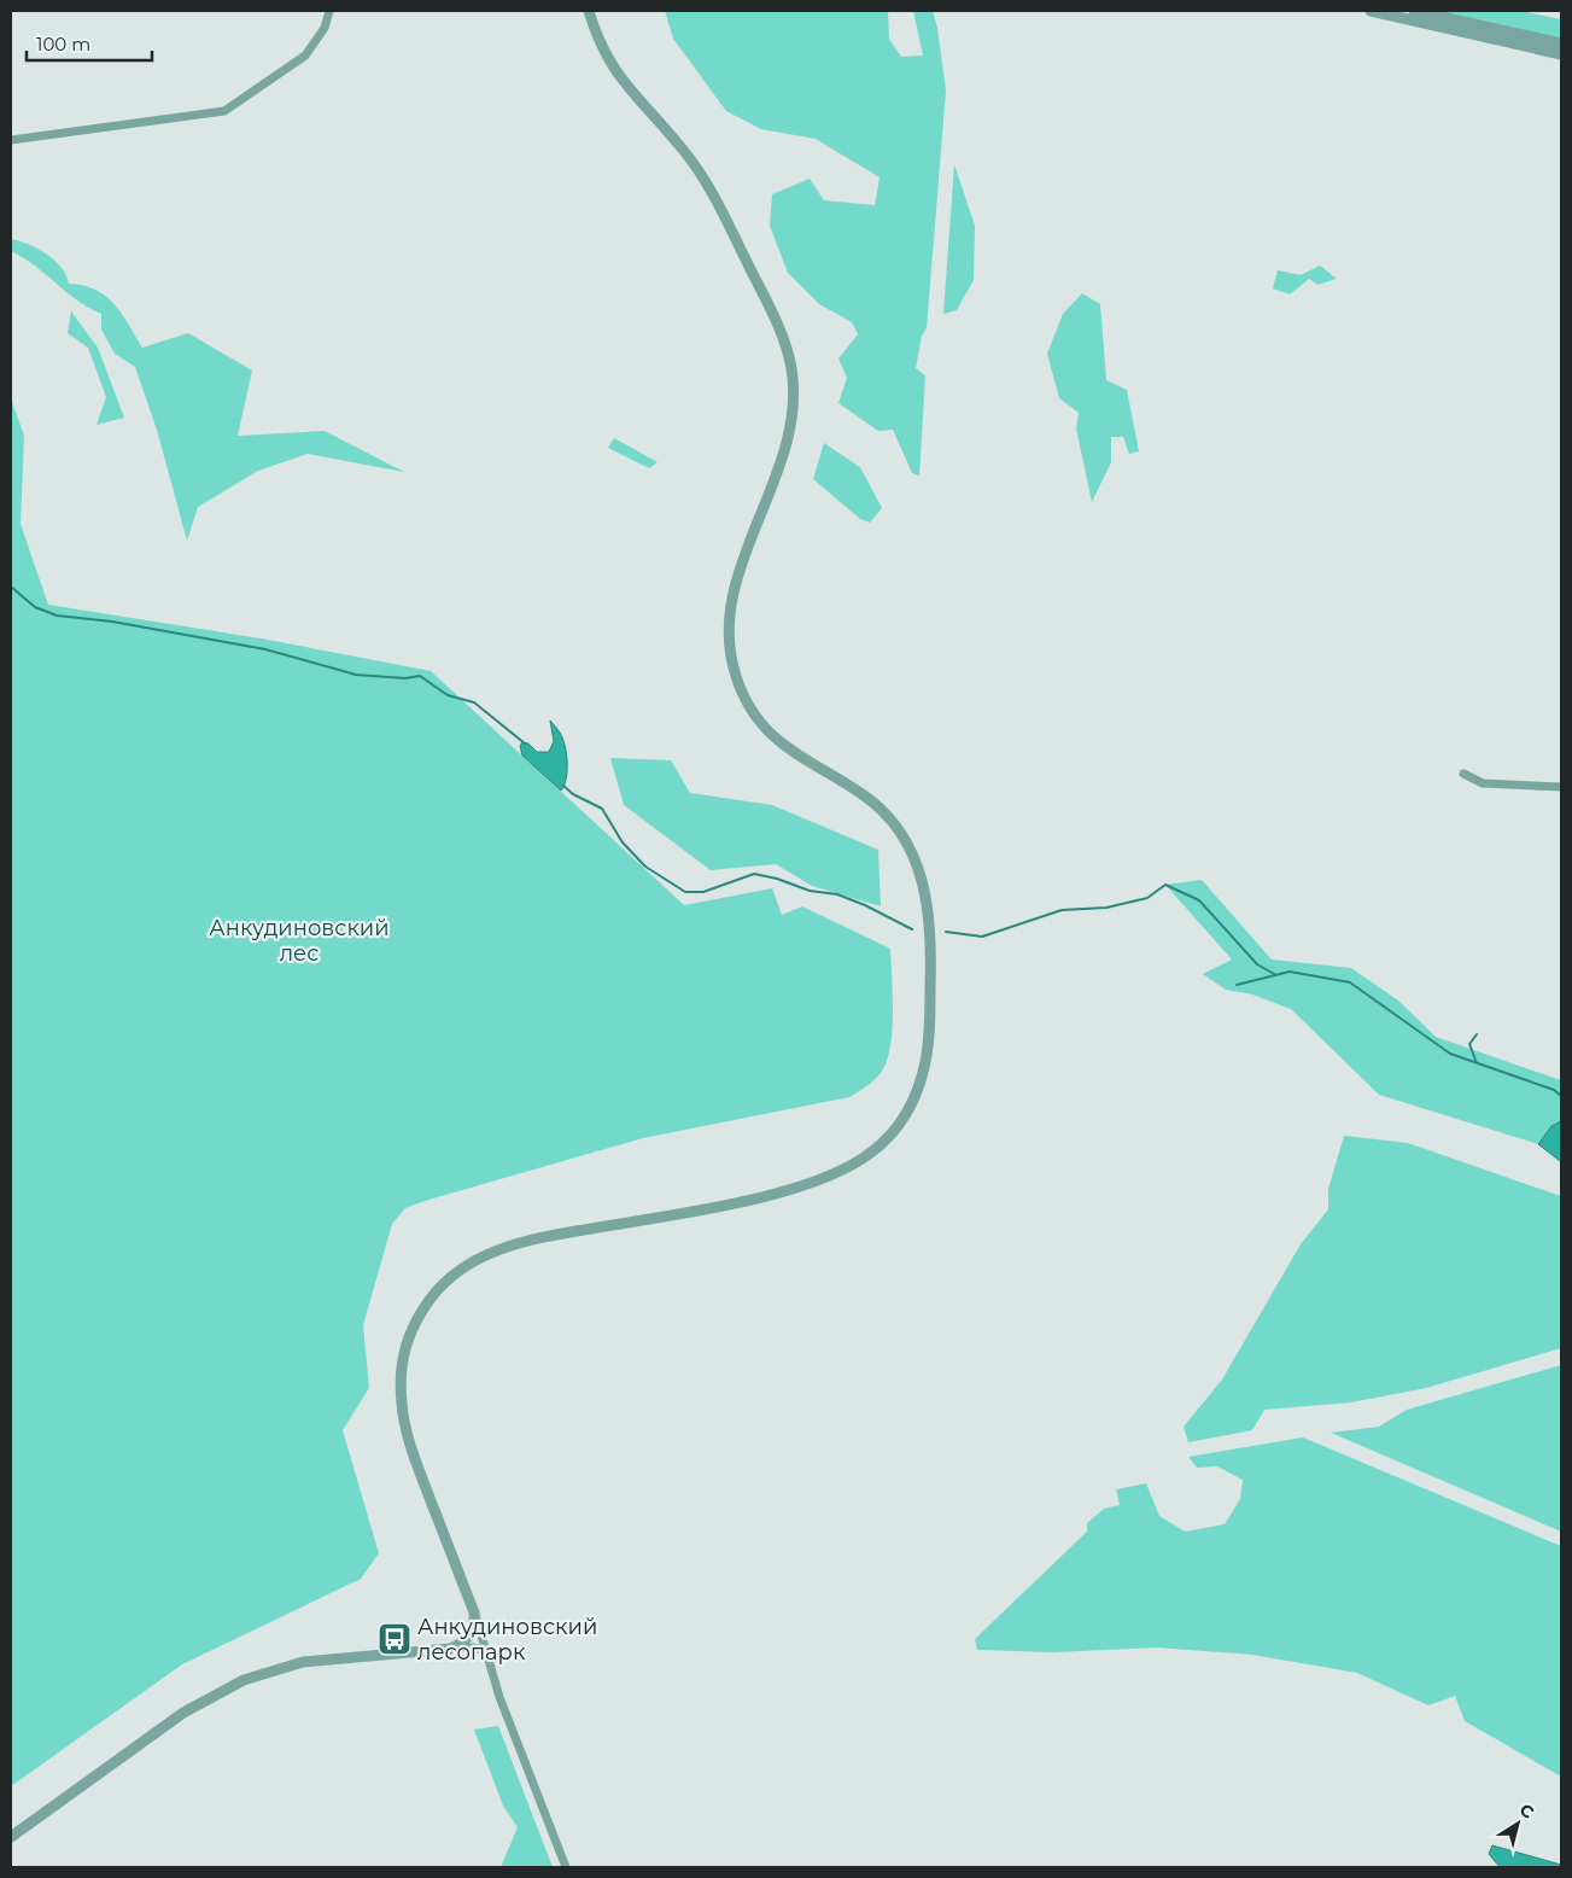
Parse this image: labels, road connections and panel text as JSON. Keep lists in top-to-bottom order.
{
  "parks": ["Анкудиновский лес"],
  "places": {
    "bus stop": ["Анкудиновский лесопарк"]
  },
  "scale_bar": "100 m",
  "north": "top right"
}
